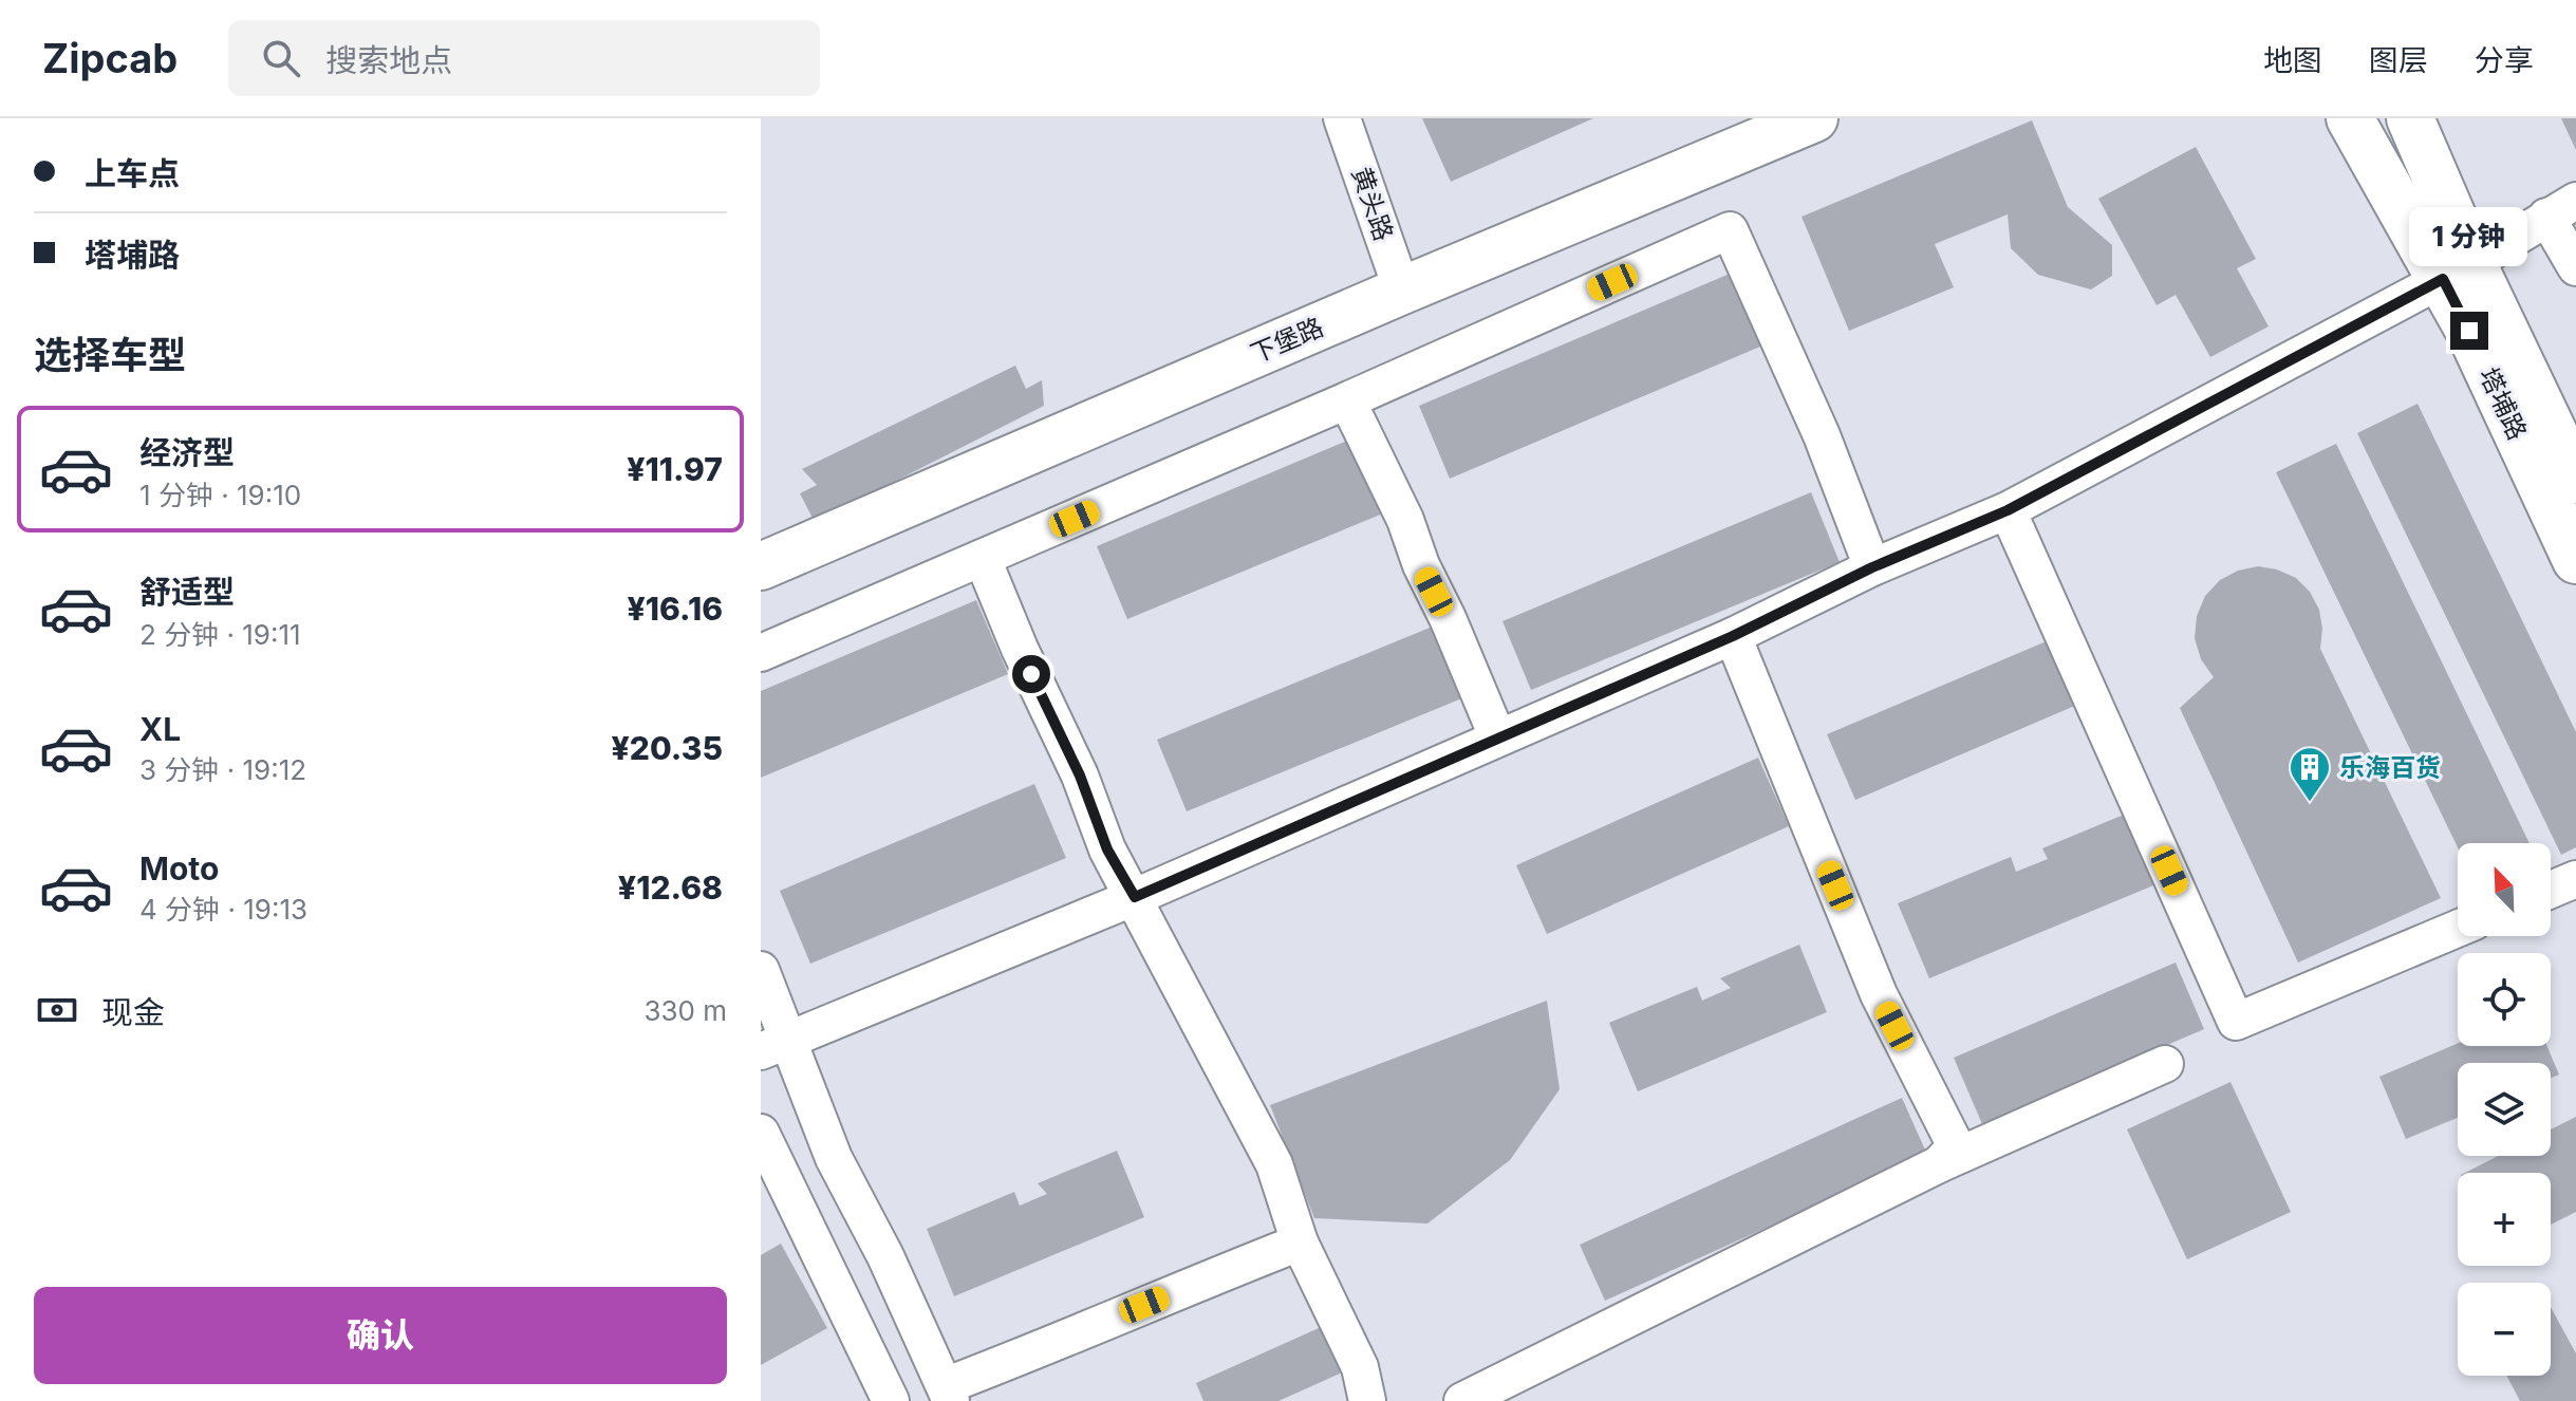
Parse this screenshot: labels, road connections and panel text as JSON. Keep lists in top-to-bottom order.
{
  "streets": {
    "street": ["黄头路", "下堡路", "塔埔路"]
  },
  "crossings": [
    ["黄头路", "下堡路"]
  ],
  "places": {
    "building": ["乐海百货"]
  },
  "north": "top left",
  "page": {
    "header": "Zipcab",
    "search": "搜索地点",
    "nav": ["地图", "图层", "分享"],
    "banner": ["上车点", "塔埔路"],
    "bubble": "1 分钟",
    "heading": "选择车型",
    "list": [
      {
        "name": "经济型",
        "note": "1 分钟 · 19:10",
        "value": "¥11.97"
      },
      {
        "name": "舒适型",
        "note": "2 分钟 · 19:11",
        "value": "¥16.16"
      },
      {
        "name": "XL",
        "note": "3 分钟 · 19:12",
        "value": "¥20.35"
      },
      {
        "name": "Moto",
        "note": "4 分钟 · 19:13",
        "value": "¥12.68"
      }
    ],
    "map_buttons": ["+", "−"],
    "pay": ["现金", "330 m"],
    "buttons": "确认"
  }
}
